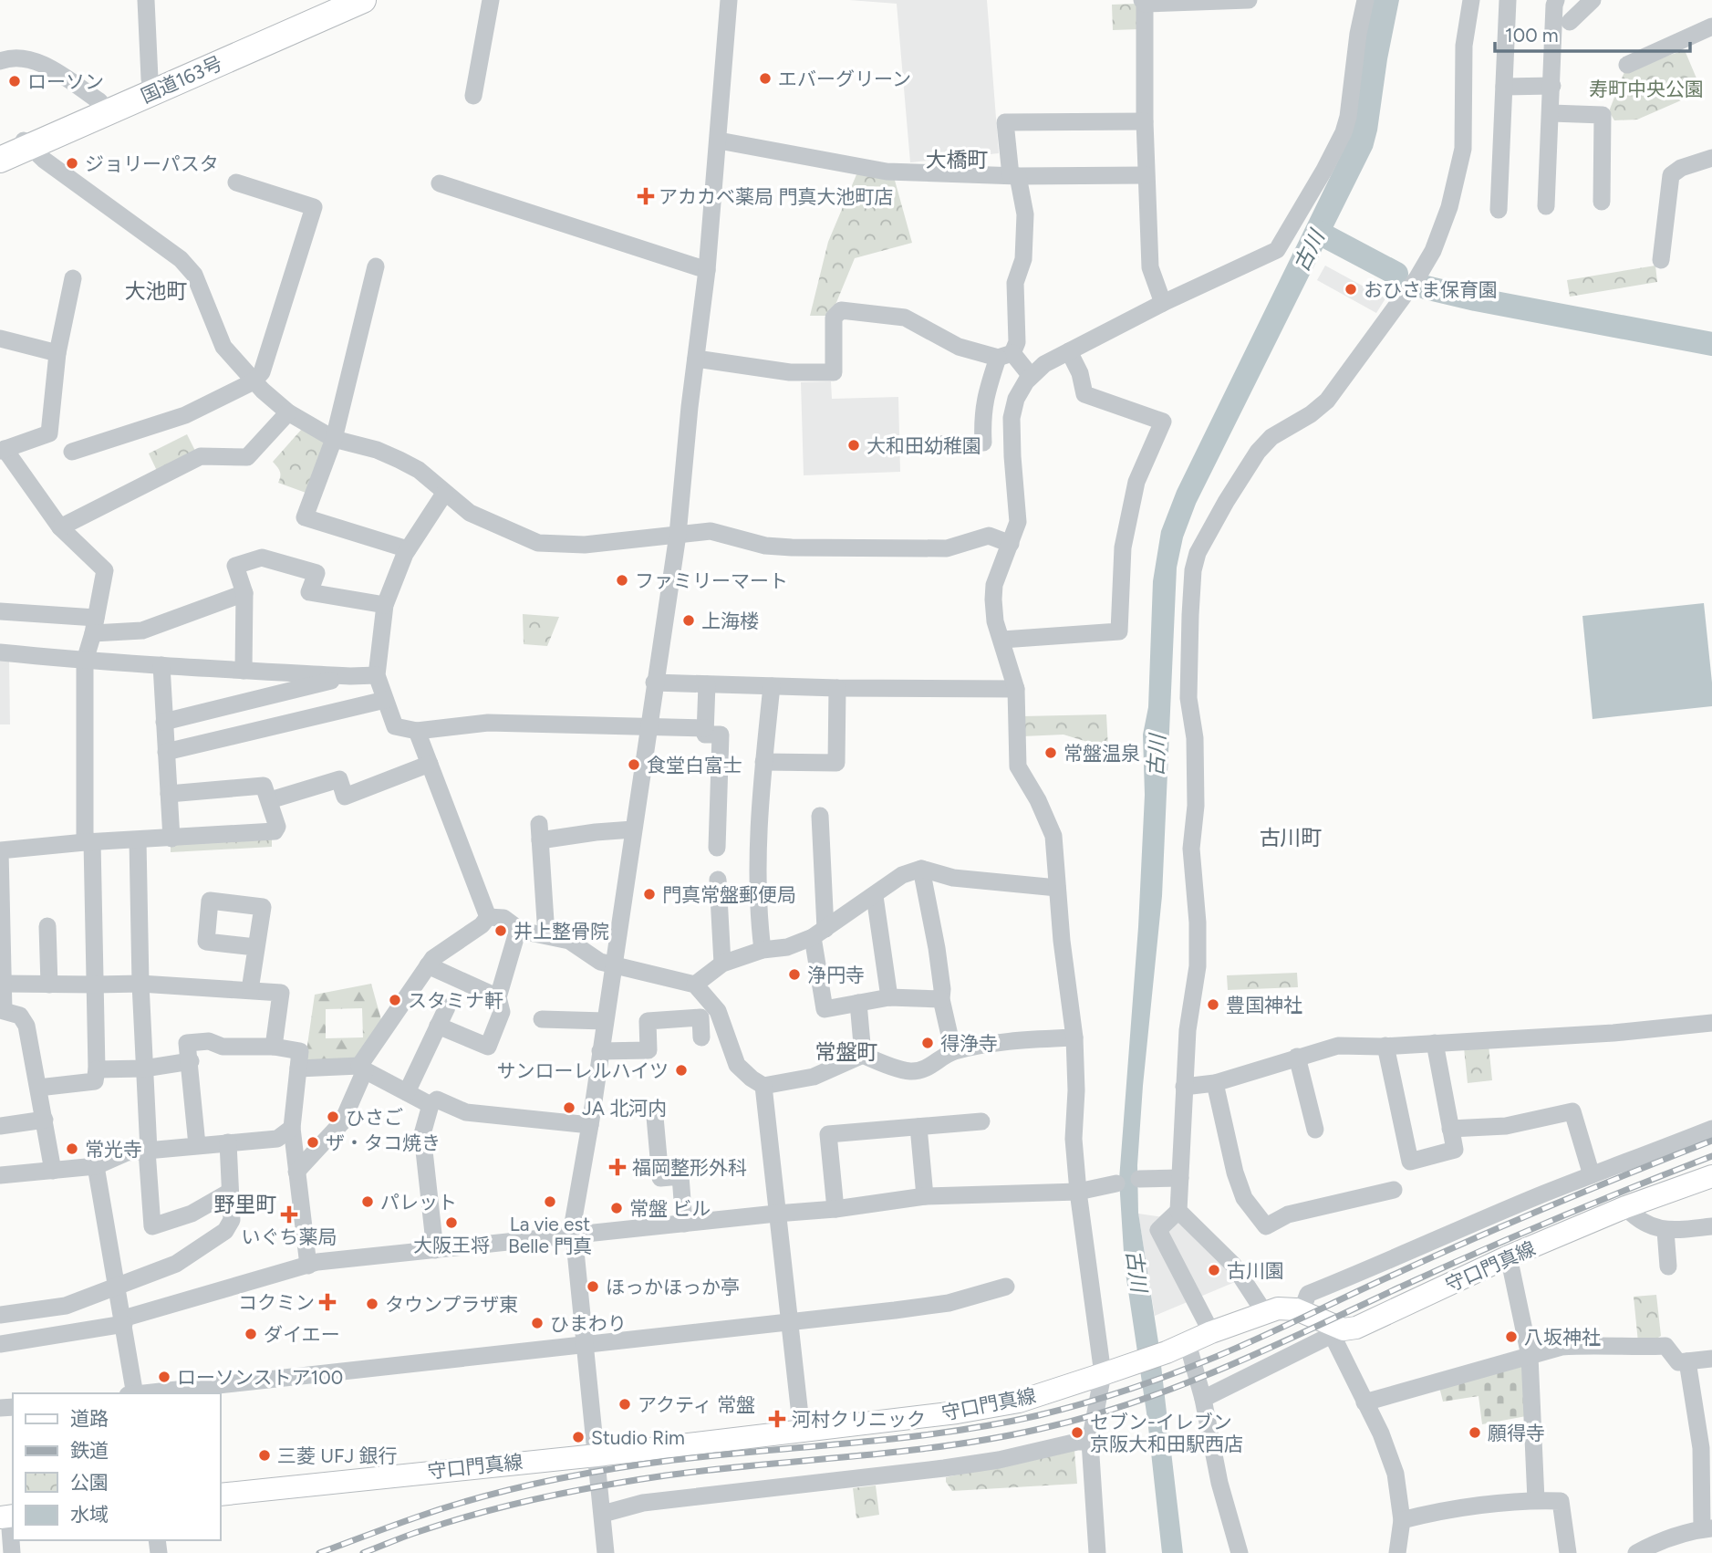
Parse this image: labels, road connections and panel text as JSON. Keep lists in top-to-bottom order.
{
  "streets": {
    "highway": ["国道163号"],
    "main road": ["守口門真線"]
  },
  "districts": [
    "大橋町",
    "大池町",
    "古川町",
    "常盤町",
    "野里町"
  ],
  "water": ["古川"],
  "parks": ["寿町中央公園"],
  "places": {
    "other": [
      "エバーグリーン",
      "ローソン",
      "ジョリーパスタ",
      "おひさま保育園",
      "大和田幼稚園",
      "ファミリーマート",
      "上海楼",
      "常盤温泉",
      "食堂白富士",
      "門真常盤郵便局",
      "井上整骨院",
      "浄円寺",
      "スタミナ軒",
      "豊国神社",
      "得浄寺",
      "サンローレルハイツ",
      "JA 北河内",
      "ひさご",
      "ザ・タコ焼き",
      "常光寺",
      "パレット",
      "La vie est Belle 門真",
      "常盤 ビル",
      "大阪王将",
      "古川園",
      "ほっかほっか亭",
      "タウンプラザ東",
      "ひまわり",
      "ダイエー",
      "八坂神社",
      "ローソンストア100",
      "アクティ 常盤",
      "セブン-イレブン 京阪大和田駅西店",
      "願得寺",
      "Studio Rim",
      "三菱 UFJ 銀行"
    ],
    "health": [
      "アカカベ薬局 門真大池町店",
      "福岡整形外科",
      "いぐち薬局",
      "コクミン",
      "河村クリニック"
    ]
  },
  "legend": [
    "道路",
    "鉄道",
    "公園",
    "水域"
  ],
  "scale_bar": "100 m"
}
